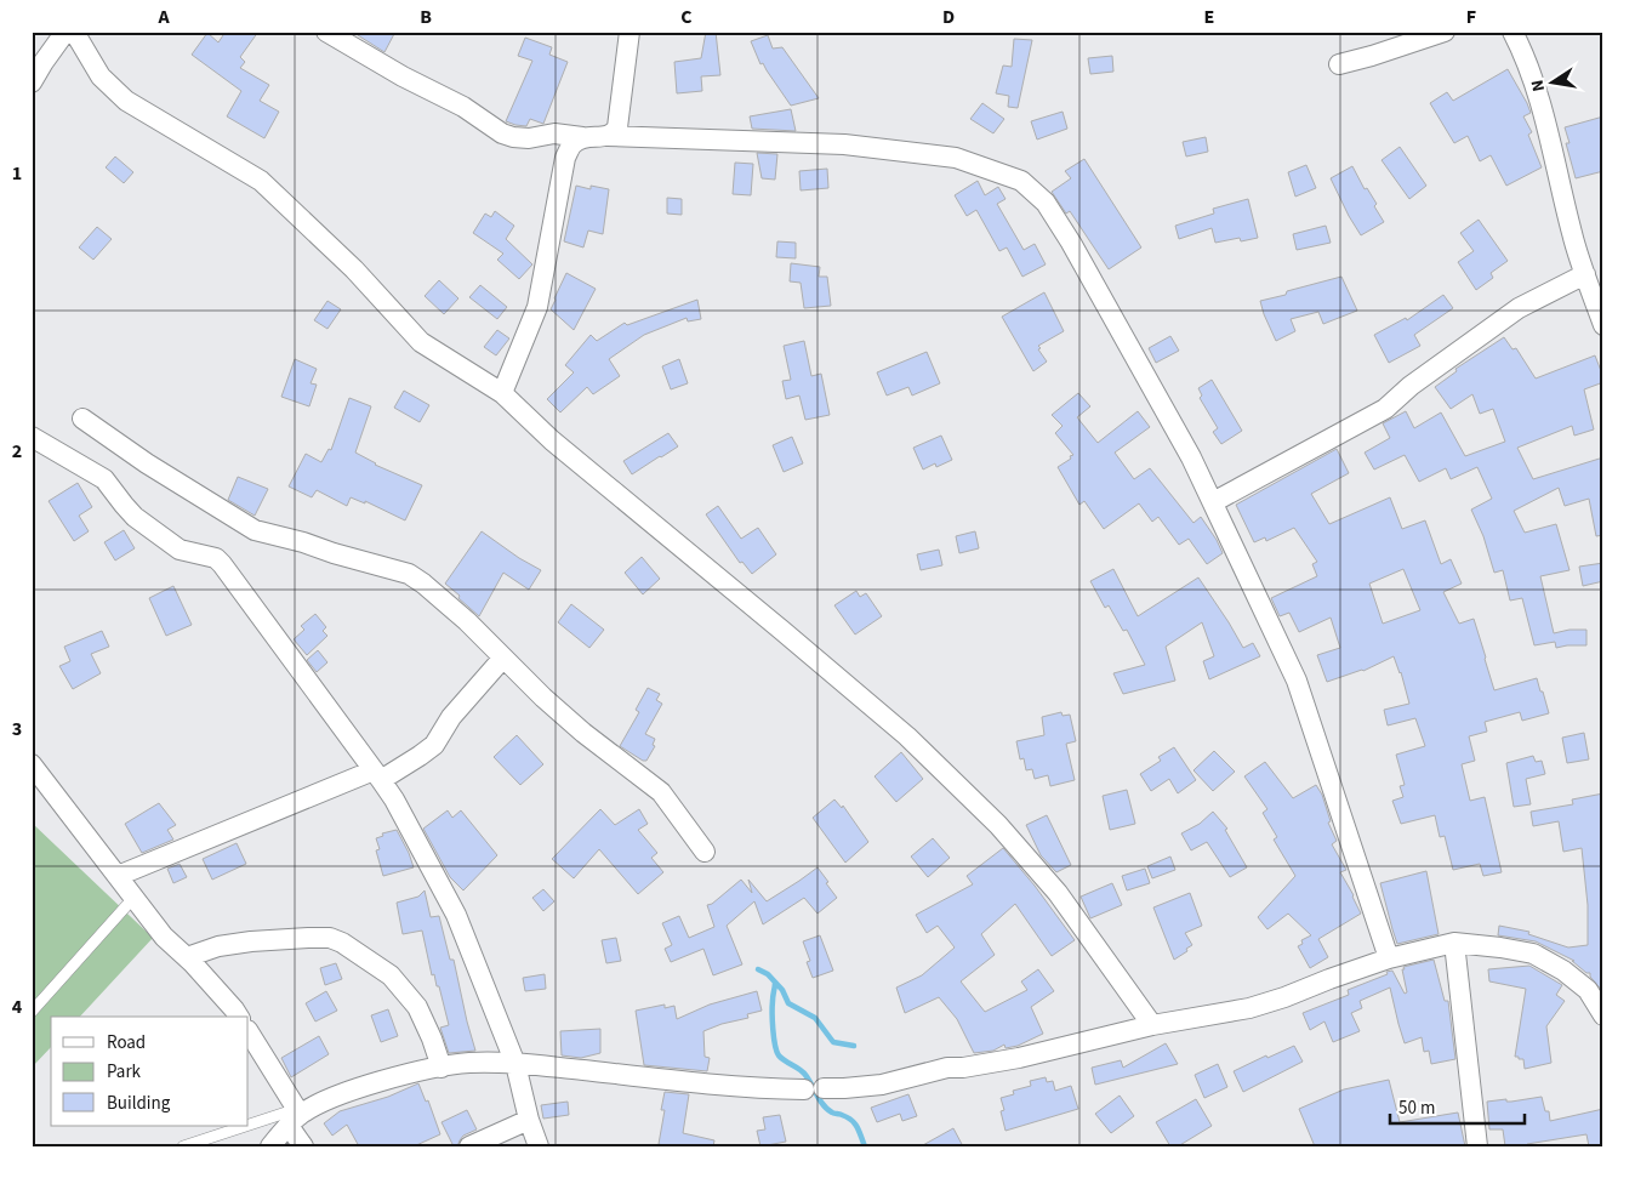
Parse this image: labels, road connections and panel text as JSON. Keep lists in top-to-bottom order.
{
  "legend": ["Road", "Park", "Building"],
  "scale_bar": "50 m",
  "north": "left",
  "grid": {
    "columns": [
      "A",
      "B",
      "C",
      "D",
      "E",
      "F"
    ],
    "rows": [
      "1",
      "2",
      "3",
      "4"
    ]
  }
}
